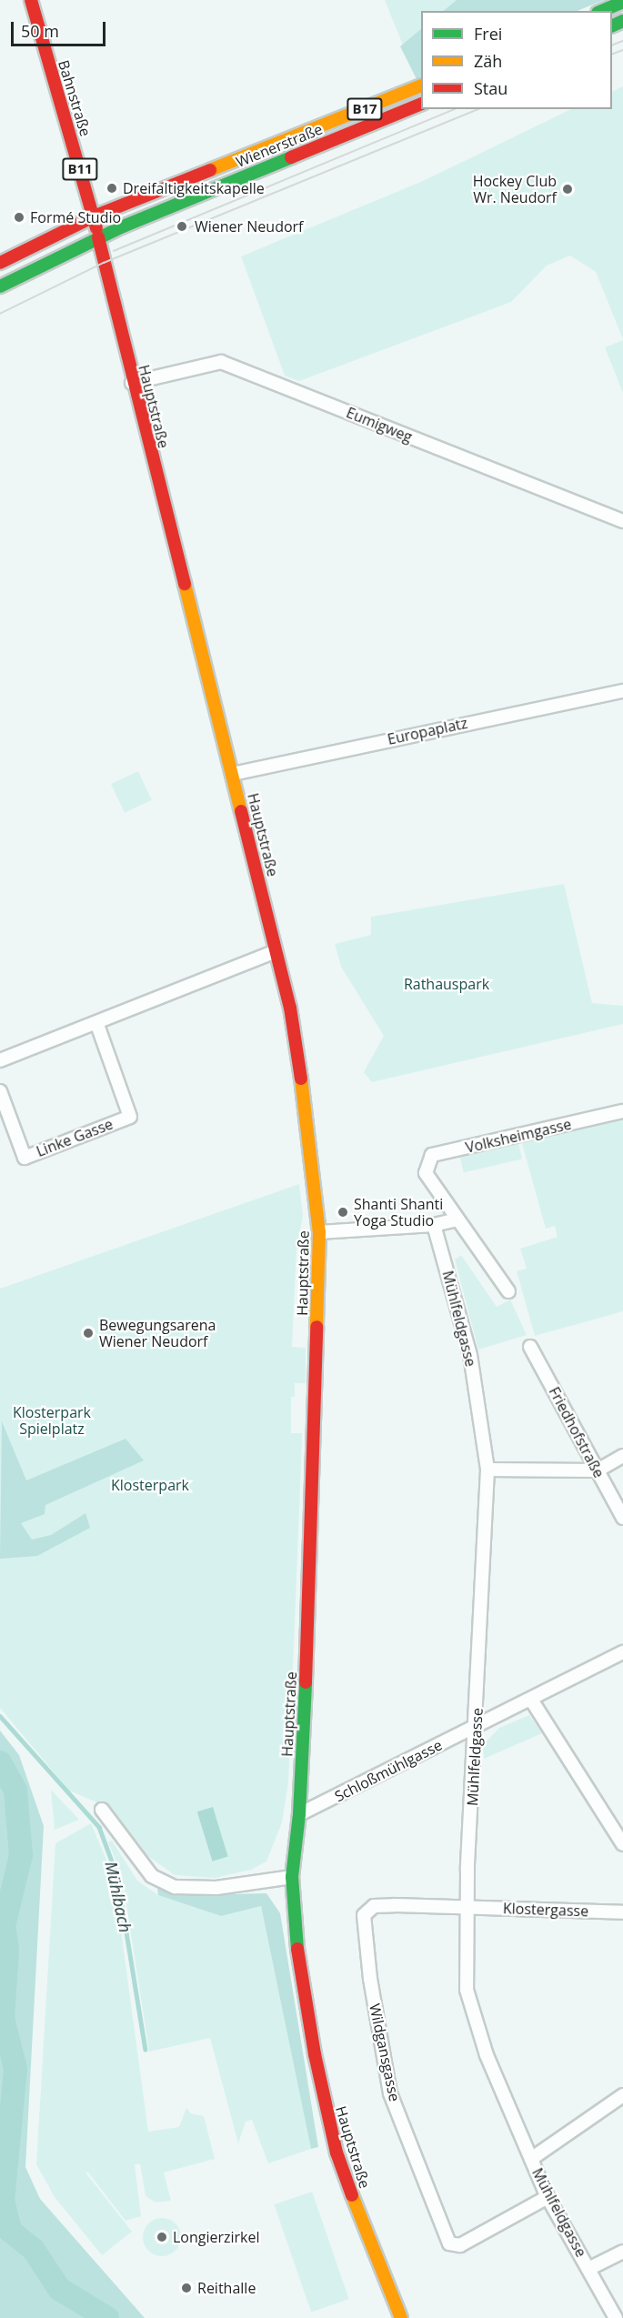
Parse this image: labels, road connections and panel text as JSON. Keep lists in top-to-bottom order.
{
  "streets": {
    "street": [
      "Bahnstraße",
      "B17",
      "Wienerstraße",
      "B11",
      "Hauptstraße",
      "Eumigweg",
      "Europaplatz",
      "Volksheimgasse",
      "Linke Gasse",
      "Mühlfeldgasse",
      "Friedhofstraße",
      "Schloßmühlgasse",
      "Klostergasse",
      "Wildgansgasse"
    ]
  },
  "crossings": [
    ["Bahnstraße", "Wienerstraße"],
    ["Bahnstraße", "Hauptstraße"],
    ["Wienerstraße", "Hauptstraße"],
    ["Hauptstraße", "Eumigweg"],
    ["Hauptstraße", "Europaplatz"],
    ["Hauptstraße", "Schloßmühlgasse"],
    ["Mühlfeldgasse", "Schloßmühlgasse"],
    ["Mühlfeldgasse", "Klostergasse"],
    ["Mühlfeldgasse", "Wildgansgasse"],
    ["Klostergasse", "Wildgansgasse"]
  ],
  "water": ["Mühlbach"],
  "parks": ["Rathauspark", "Klosterpark Spielplatz", "Klosterpark"],
  "places": [
    "Dreifaltigkeitskapelle",
    "Hockey Club Wr. Neudorf",
    "Formé Studio",
    "Wiener Neudorf",
    "Shanti Shanti Yoga Studio",
    "Bewegungsarena Wiener Neudorf",
    "Longierzirkel",
    "Reithalle"
  ],
  "legend": ["Frei", "Zäh", "Stau"],
  "scale_bar": "50 m"
}
